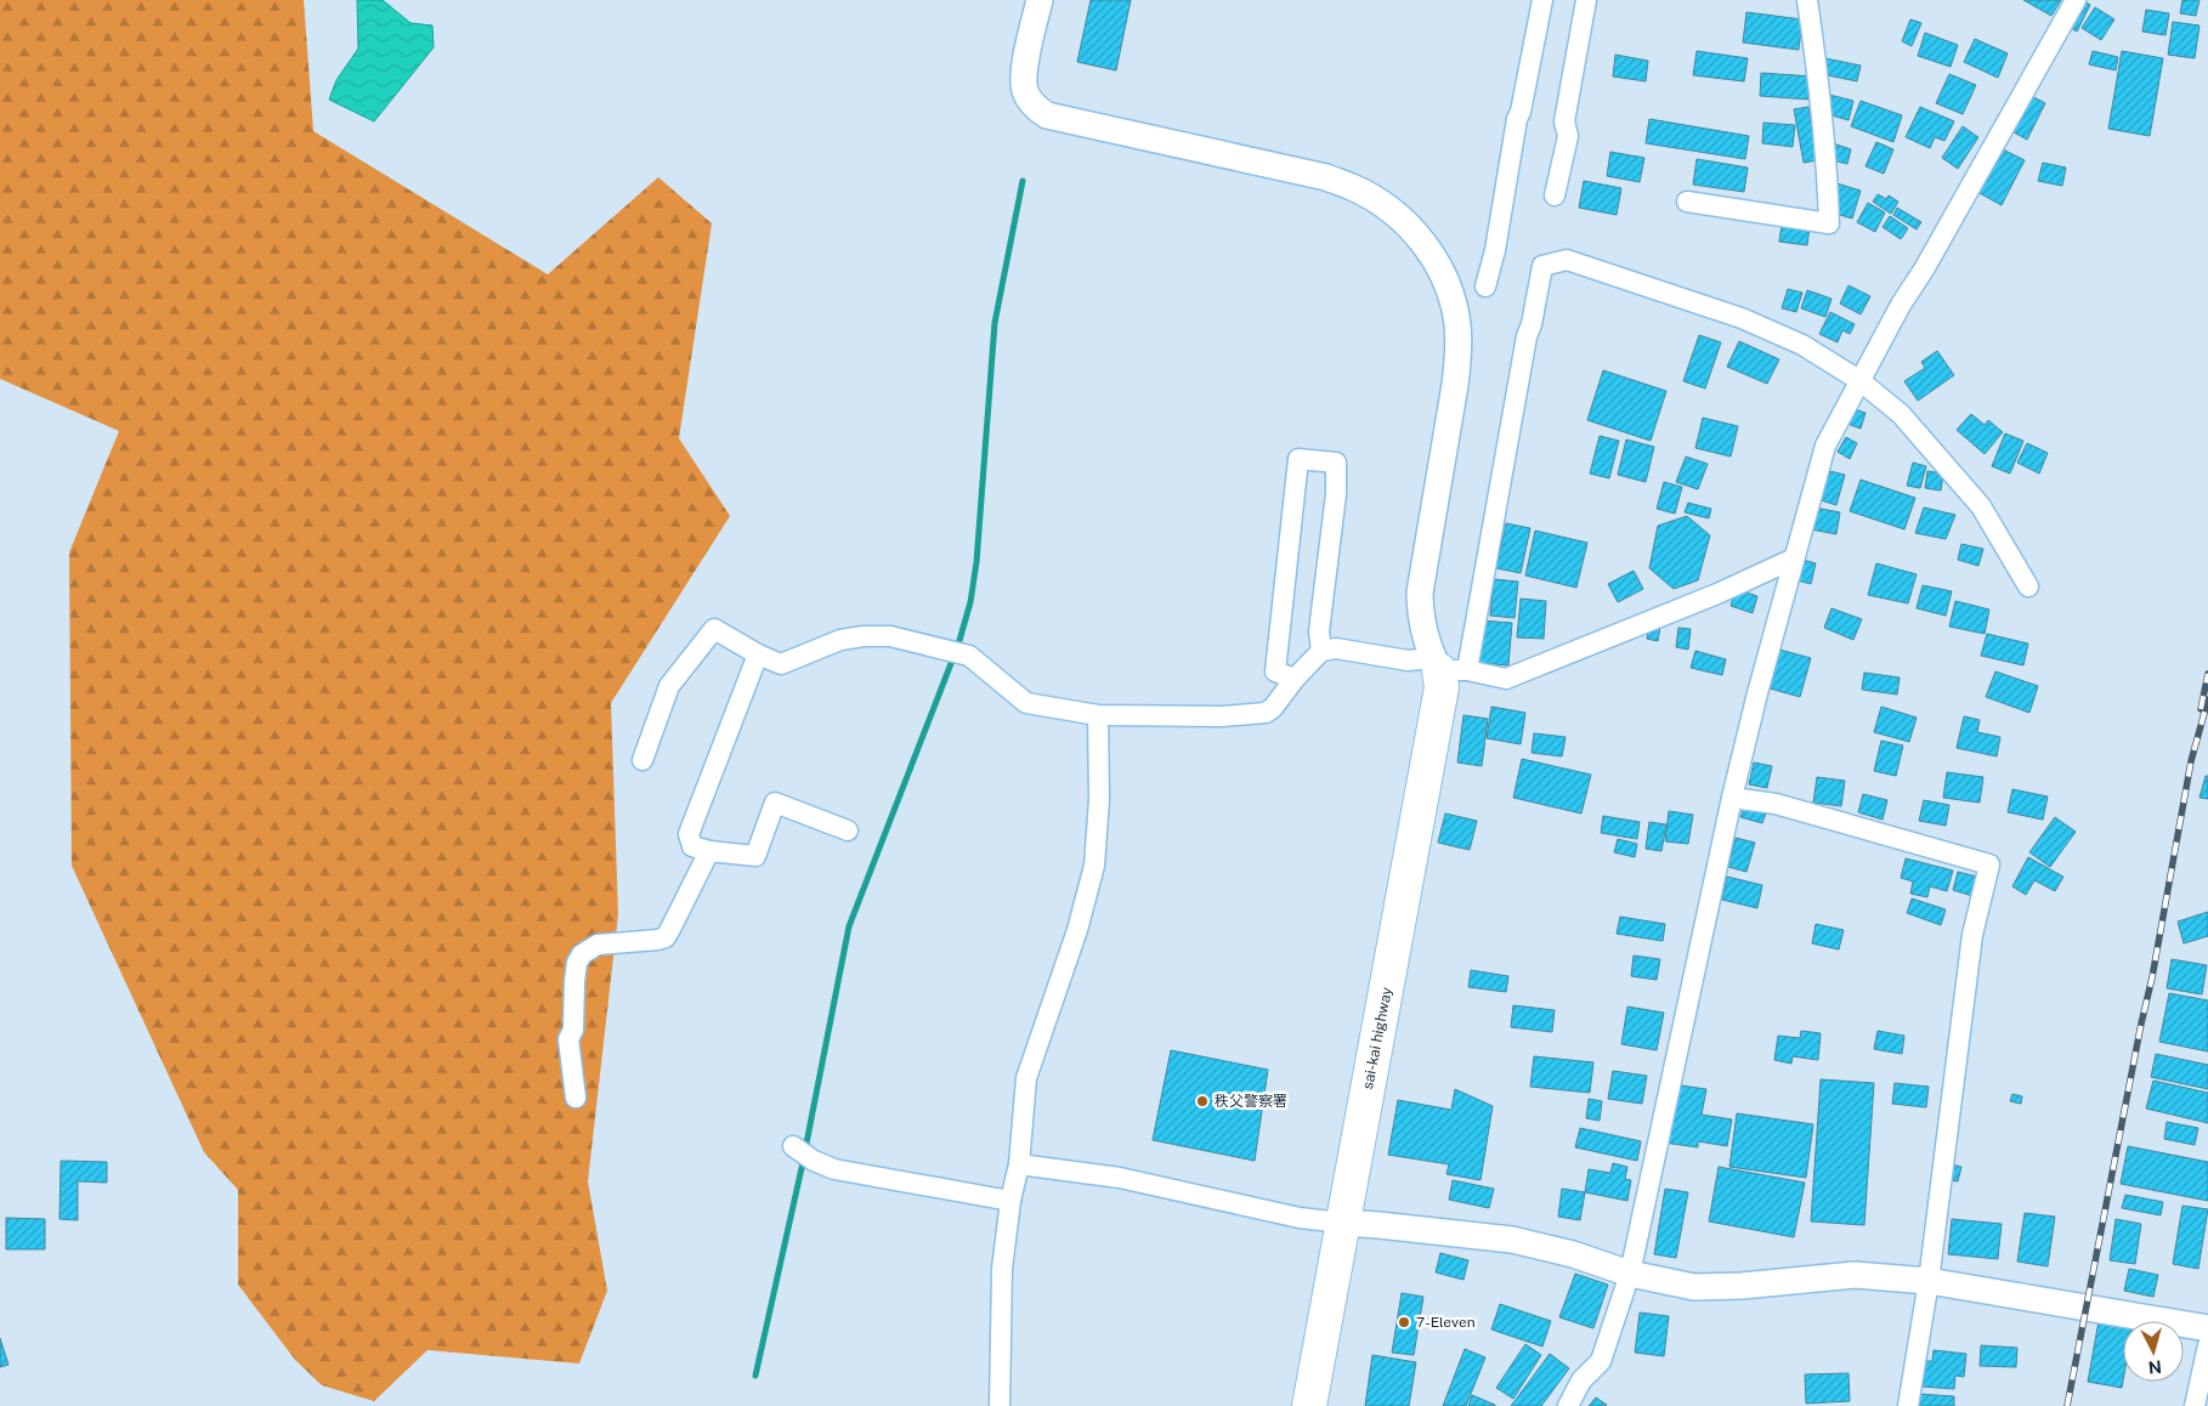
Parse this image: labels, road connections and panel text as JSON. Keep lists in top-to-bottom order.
{
  "streets": {
    "highway": ["sai-kai highway"]
  },
  "places": ["秩父警察署", "7-Eleven"],
  "north": "bottom"
}
